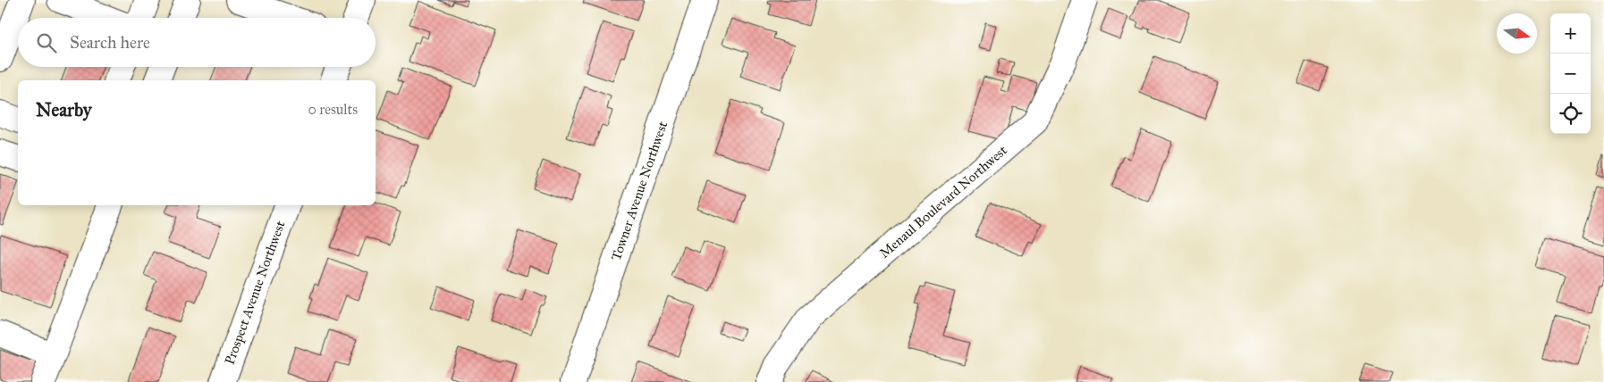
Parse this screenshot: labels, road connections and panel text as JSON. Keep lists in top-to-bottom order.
{
  "streets": {
    "street": ["Towner Avenue Northwest", "Menaul Boulevard Northwest", "Prospect Avenue Northwest"]
  },
  "north": "right",
  "page": {
    "map_buttons": ["+", "−"],
    "search": "Search here",
    "heading": ["Nearby", "0 results"]
  }
}
